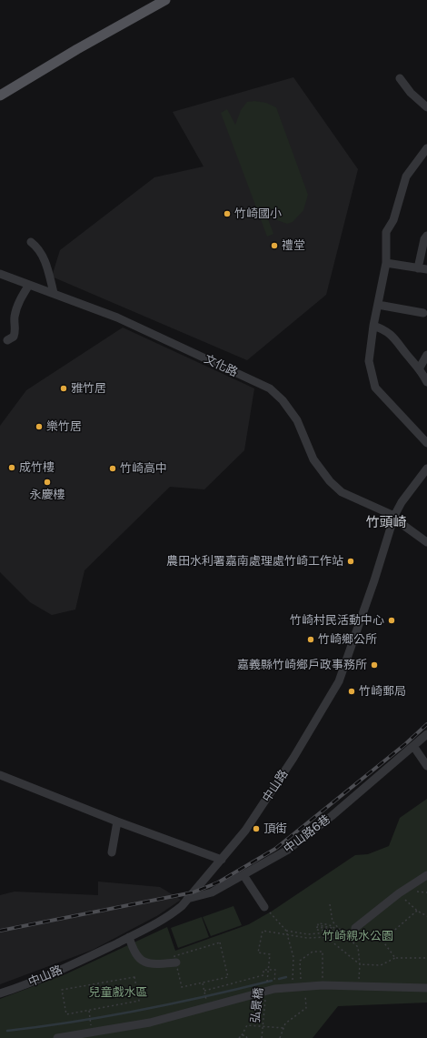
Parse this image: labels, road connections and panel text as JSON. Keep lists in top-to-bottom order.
{
  "streets": {
    "street": ["文化路", "中山路", "中山路6巷"],
    "path": ["弘景橋"]
  },
  "crossings": [
    ["文化路", "中山路"],
    ["中山路", "中山路6巷"]
  ],
  "districts": ["竹頭崎"],
  "parks": ["竹崎親水公園", "兒童戲水區"],
  "places": [
    "竹崎國小",
    "禮堂",
    "雅竹居",
    "樂竹居",
    "成竹樓",
    "竹崎高中",
    "永慶樓",
    "農田水利署嘉南處理處竹崎工作站",
    "竹崎村民活動中心",
    "竹崎鄉公所",
    "嘉義縣竹崎鄉戶政事務所",
    "竹崎郵局",
    "頂街"
  ]
}
